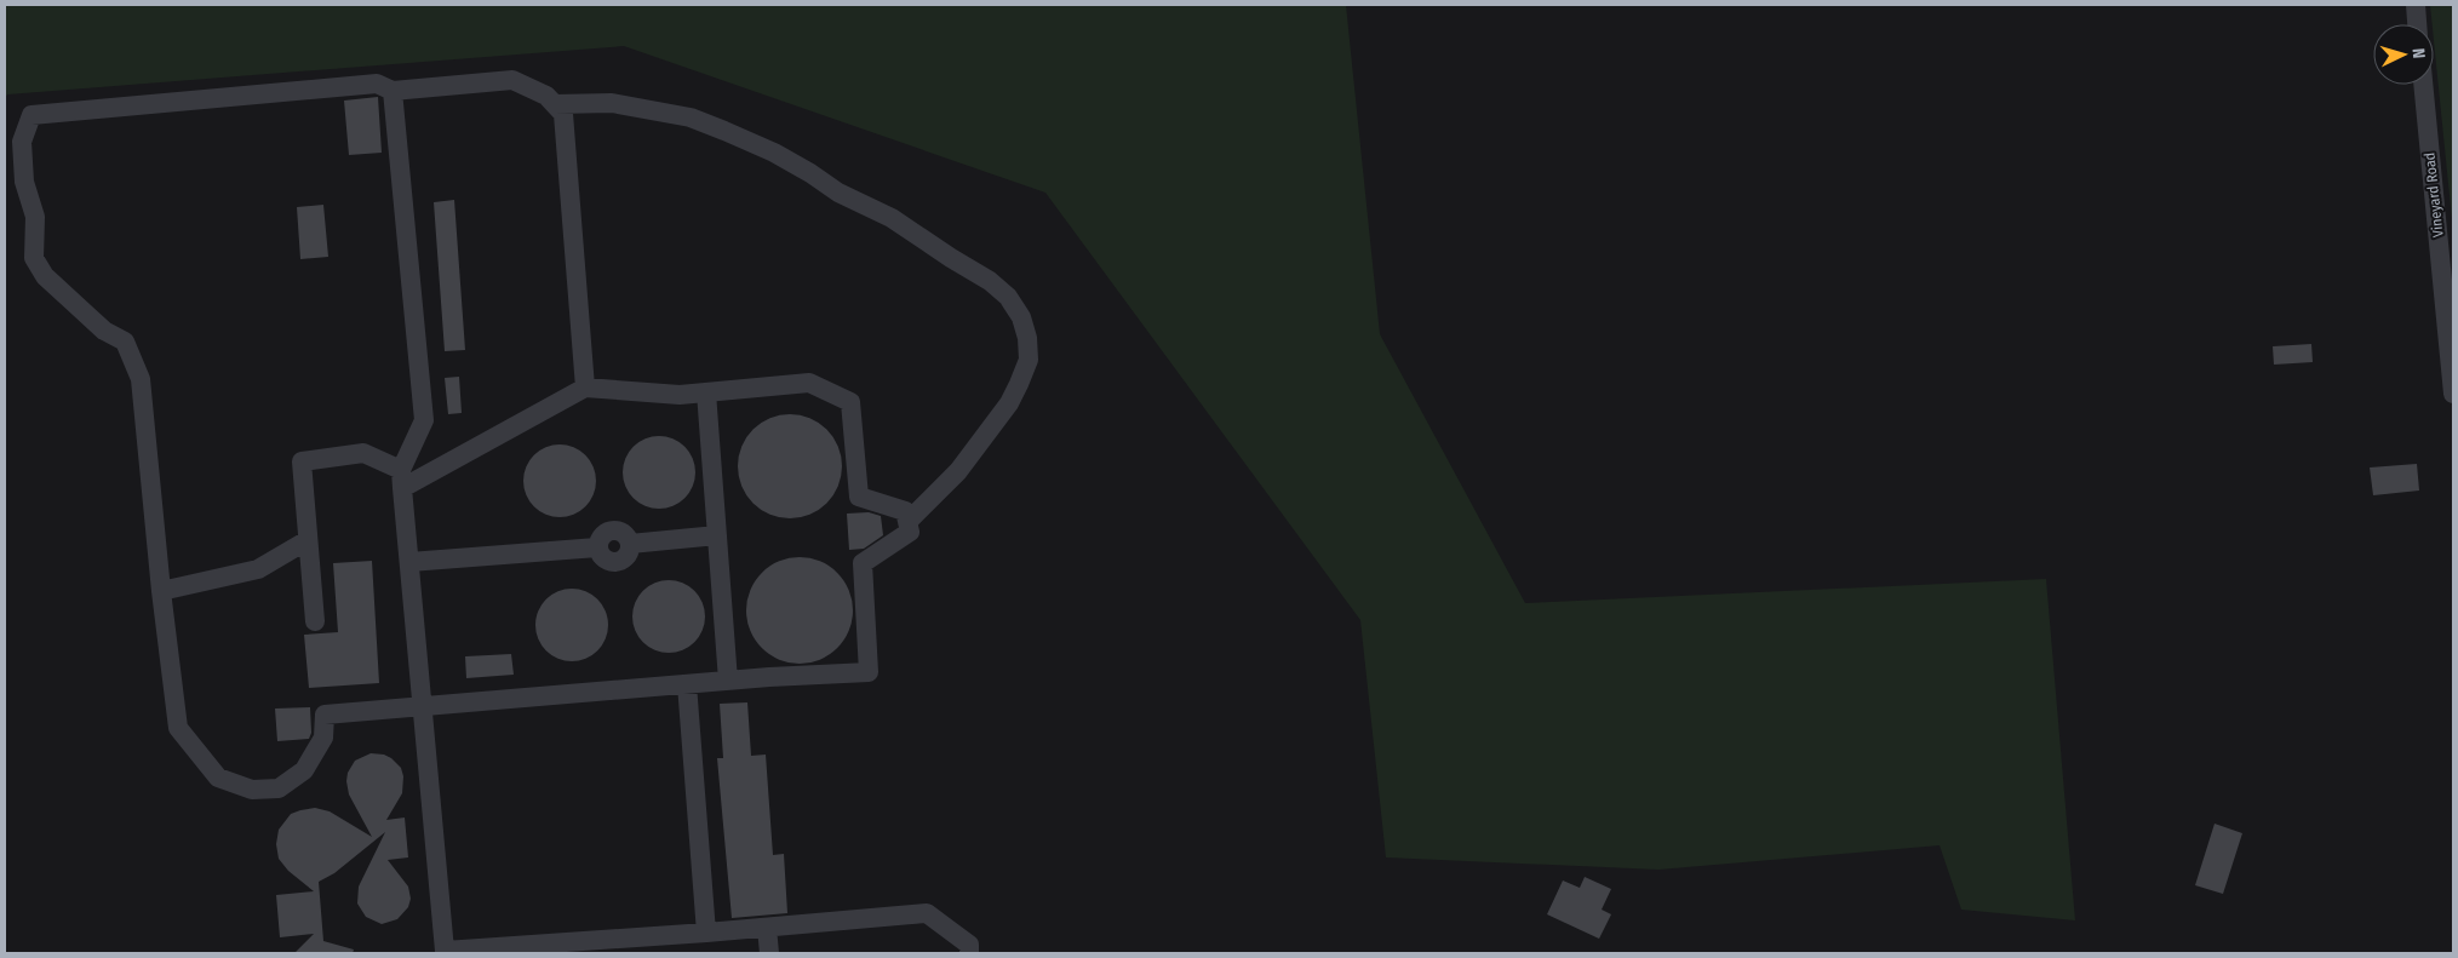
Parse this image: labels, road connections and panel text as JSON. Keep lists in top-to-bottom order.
{
  "streets": {
    "street": ["Vineyard Road"]
  },
  "north": "right"
}
